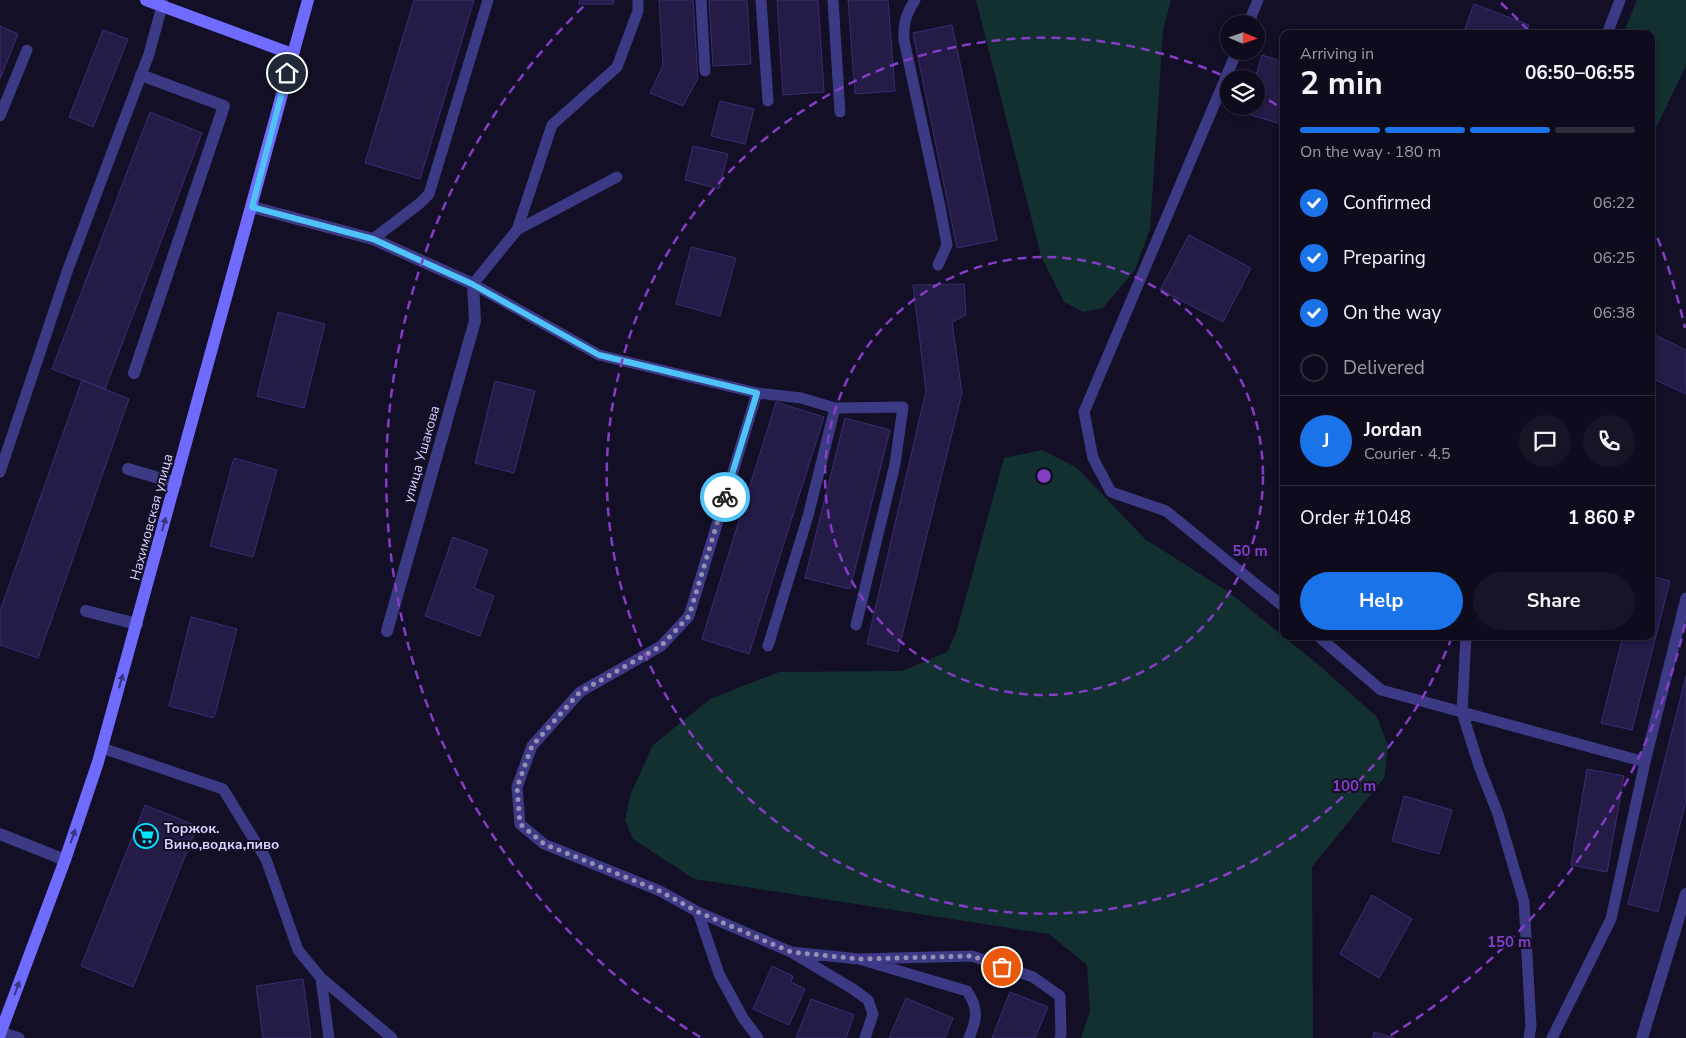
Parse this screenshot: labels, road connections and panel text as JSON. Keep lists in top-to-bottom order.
{
  "streets": {
    "main road": ["Нахимовская улица"],
    "street": ["улица Ушакова"]
  },
  "one_way": ["Нахимовская улица"],
  "places": {
    "supermarket": ["Торжок. Вино,водка,пиво"]
  },
  "north": "right",
  "page": {
    "heading": ["2 min", "Arriving in", "06:50–06:55"],
    "panel": [
      "Jordan",
      "Courier · 4.5",
      "Order #1048",
      "1 860 ₽"
    ],
    "bar": "On the way · 180 m",
    "list": [
      ["Confirmed", "06:22"],
      ["Preparing", "06:25"],
      ["On the way", "06:38"],
      "Delivered"
    ],
    "round": "J",
    "buttons": ["Help", "Share"]
  },
  "rings": ["50 m", "100 m", "150 m"]
}
